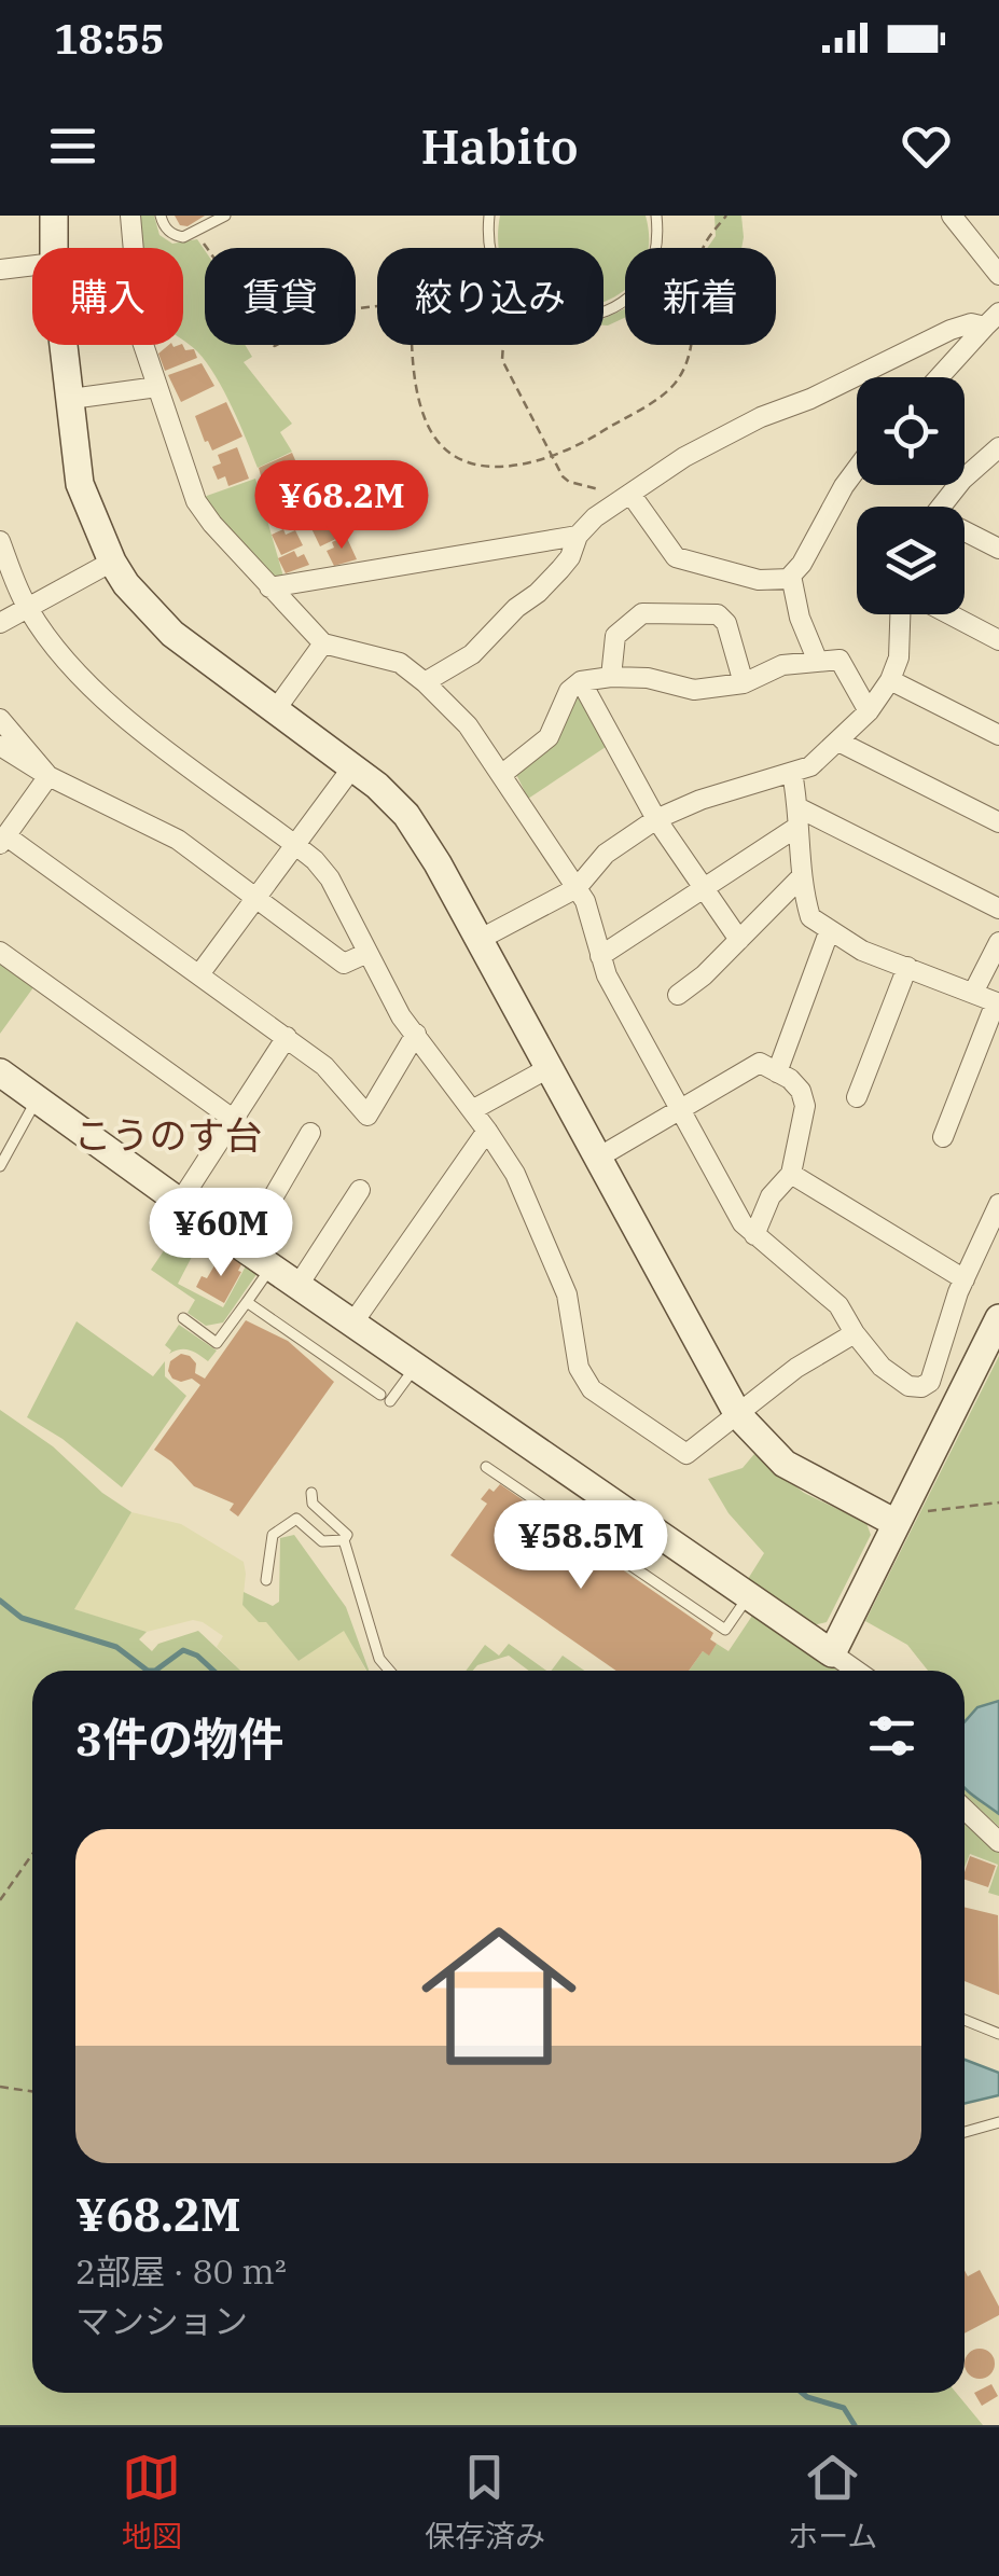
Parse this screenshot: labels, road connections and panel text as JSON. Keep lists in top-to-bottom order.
{
  "districts": ["こうのす台"],
  "page": {
    "status": "18:55",
    "header": "Habito",
    "chip": [
      "購入",
      "賃貸",
      "絞り込み",
      "新着"
    ],
    "price": ["¥68.2M", "¥60M", "¥58.5M"],
    "heading": "3件の物件",
    "list": [
      {
        "name": "¥68.2M",
        "note": "2部屋 · 80 m² · マンション"
      }
    ],
    "tabs": ["地図", "保存済み", "ホーム"]
  }
}
